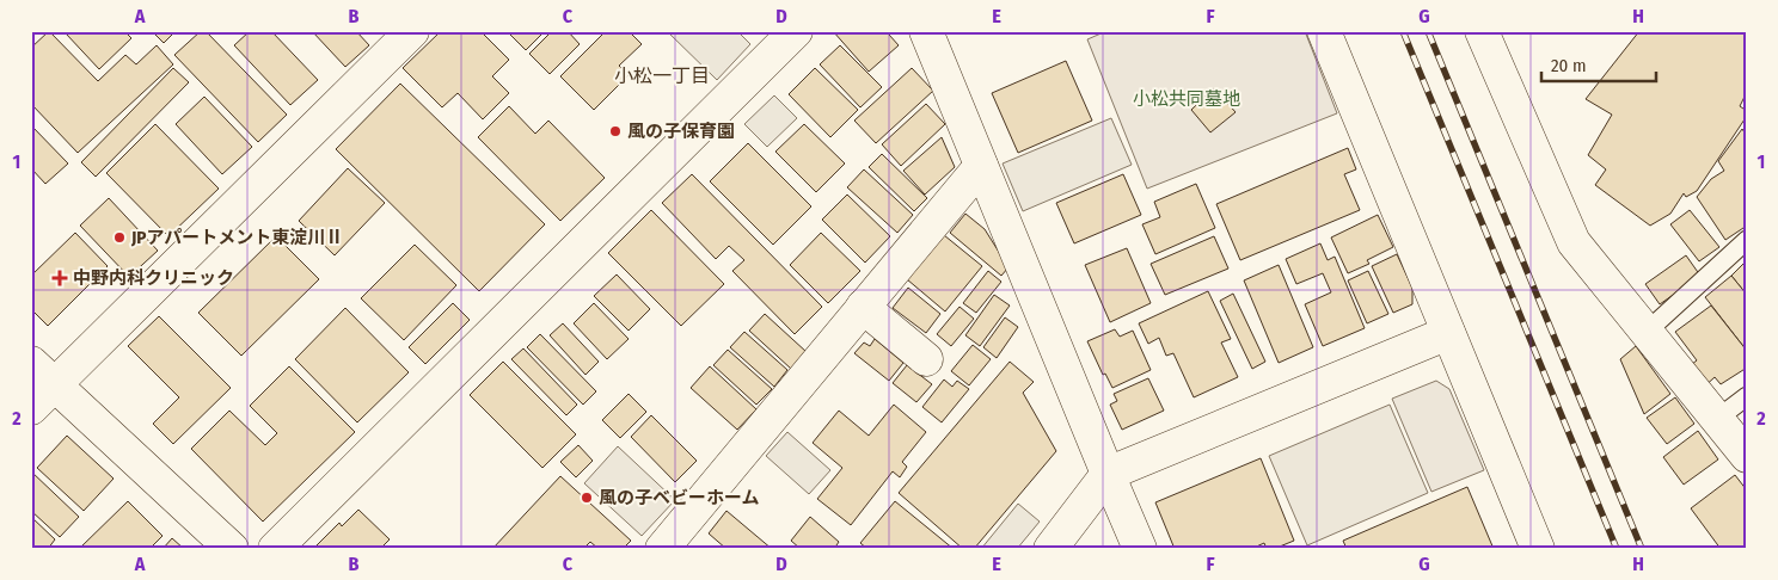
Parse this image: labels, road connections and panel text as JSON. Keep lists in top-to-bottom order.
{
  "districts": ["小松一丁目"],
  "parks": ["小松共同墓地"],
  "places": {
    "other": ["風の子保育園", "JPアパートメント東淀川Ⅱ", "風の子ベビーホーム"],
    "health": ["中野内科クリニック"]
  },
  "scale_bar": "20 m",
  "grid": {
    "columns": [
      "A",
      "B",
      "C",
      "D",
      "E",
      "F",
      "G",
      "H"
    ],
    "rows": ["1", "2"]
  }
}
